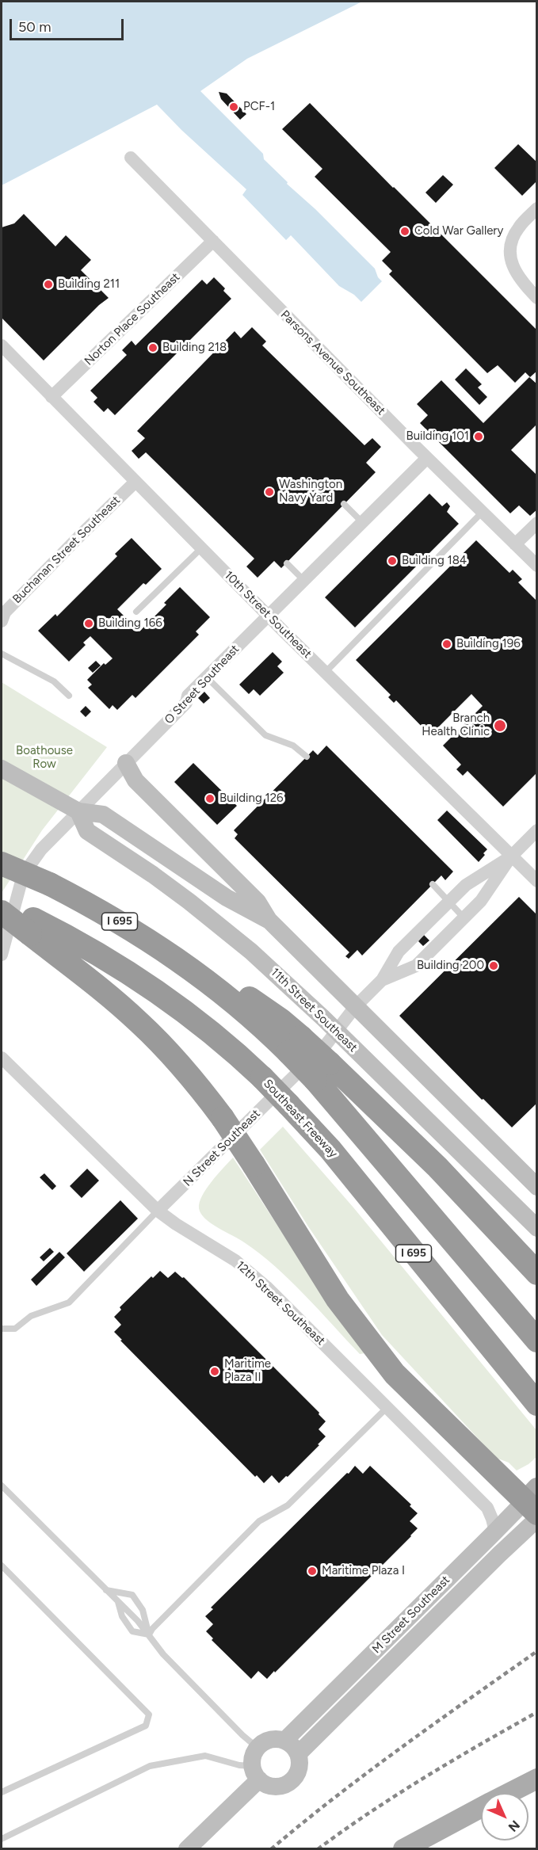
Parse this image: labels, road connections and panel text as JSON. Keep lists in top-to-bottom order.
{
  "streets": {
    "highway": ["I 695", "Southeast Freeway"],
    "main road": ["11th Street Southeast", "M Street Southeast"],
    "street": [
      "Norton Place Southeast",
      "Parsons Avenue Southeast",
      "Buchanan Street Southeast",
      "10th Street Southeast",
      "O Street Southeast",
      "N Street Southeast",
      "12th Street Southeast"
    ]
  },
  "crossings": [
    ["Norton Place Southeast", "Parsons Avenue Southeast"],
    ["Norton Place Southeast", "10th Street Southeast"],
    ["Parsons Avenue Southeast", "O Street Southeast"],
    ["Buchanan Street Southeast", "10th Street Southeast"],
    ["10th Street Southeast", "O Street Southeast"],
    ["10th Street Southeast", "N Street Southeast"],
    ["O Street Southeast", "11th Street Southeast"],
    ["11th Street Southeast", "N Street Southeast"],
    ["N Street Southeast", "12th Street Southeast"],
    ["12th Street Southeast", "M Street Southeast"]
  ],
  "parks": ["Boathouse Row"],
  "places": [
    "PCF-1",
    "Cold War Gallery",
    "Building 211",
    "Building 218",
    "Building 101",
    "Washington Navy Yard",
    "Building 184",
    "Building 166",
    "Building 196",
    "Branch Health Clinic",
    "Building 126",
    "Building 200",
    "Maritime Plaza II",
    "Maritime Plaza I"
  ],
  "scale_bar": "50 m",
  "north": "bottom right"
}
